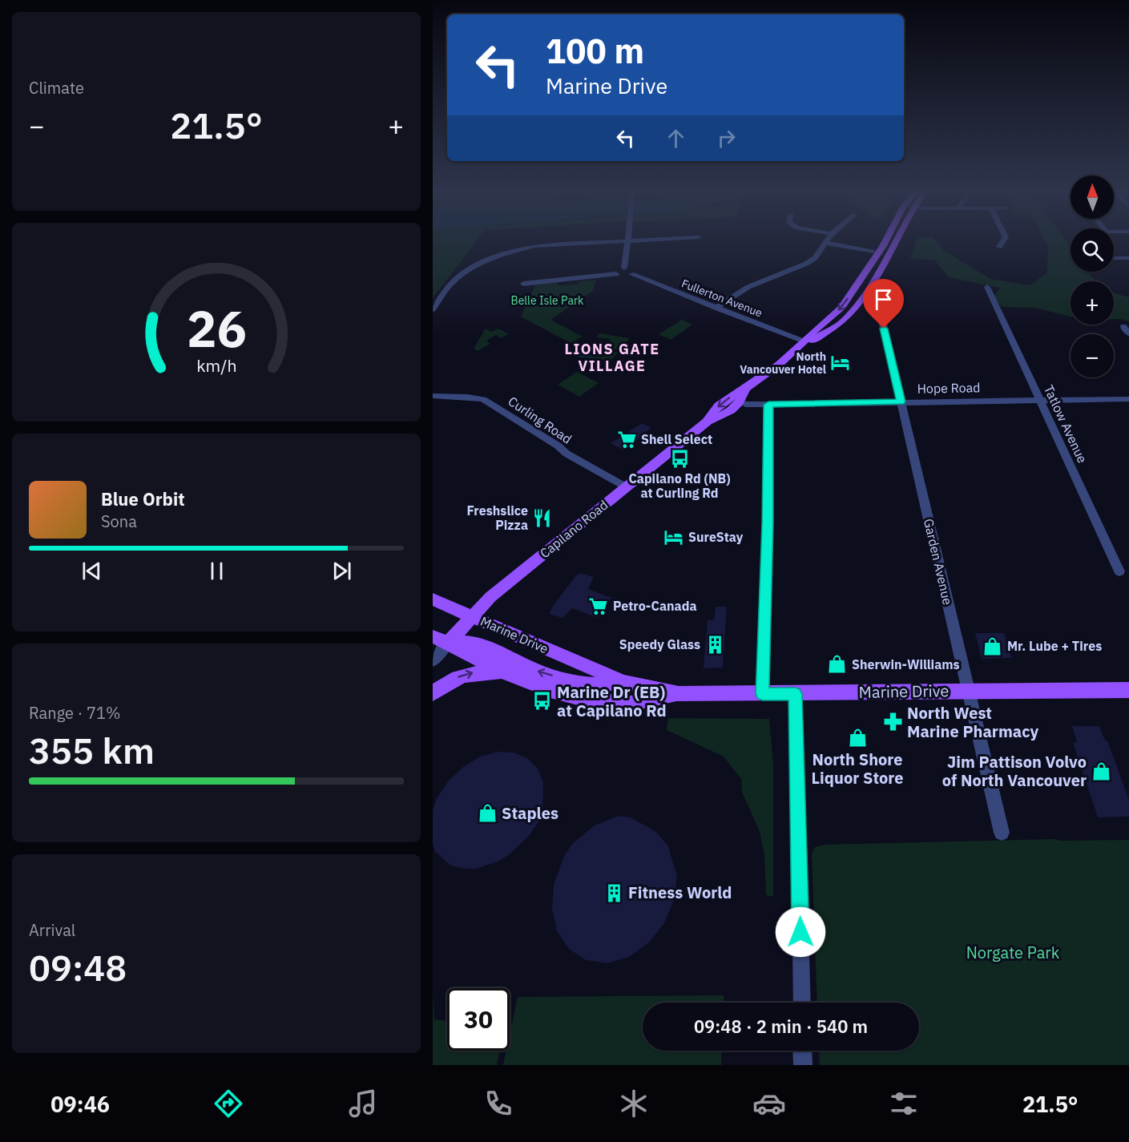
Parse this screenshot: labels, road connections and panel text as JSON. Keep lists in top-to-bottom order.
{
  "streets": {
    "main road": ["Capilano Road", "Marine Drive"],
    "street": [
      "Fullerton Avenue",
      "Hope Road",
      "Curling Road",
      "Tatlow Avenue",
      "Garden Avenue"
    ]
  },
  "crossings": [
    ["Fullerton Avenue", "Capilano Road"],
    ["Hope Road", "Tatlow Avenue"],
    ["Hope Road", "Capilano Road"],
    ["Hope Road", "Garden Avenue"],
    ["Curling Road", "Capilano Road"],
    ["Capilano Road", "Garden Avenue"],
    ["Capilano Road", "Marine Drive"],
    ["Garden Avenue", "Marine Drive"]
  ],
  "districts": ["LIONS GATE VILLAGE"],
  "parks": ["Belle Isle Park", "Norgate Park"],
  "places": {
    "hotel": ["North Vancouver Hotel", "SureStay"],
    "supermarket": ["Shell Select", "Petro-Canada"],
    "bus stop": ["Capilano Rd (NB) at Curling Rd", "Marine Dr (EB) at Capilano Rd"],
    "restaurant": ["Freshslice Pizza"],
    "building": ["Speedy Glass", "Fitness World"],
    "shop": [
      "Mr. Lube + Tires",
      "Sherwin-Williams",
      "North Shore Liquor Store",
      "Jim Pattison Volvo of North Vancouver",
      "Staples"
    ],
    "pharmacy": ["North West Marine Pharmacy"]
  },
  "north": "top",
  "page": {
    "tile": [
      "Climate",
      ["Range · 71%", "355 km"],
      ["Arrival", "09:48"]
    ],
    "turn": ["100 m", "Marine Drive"],
    "heat": ["−", "21.5°", "+"],
    "map_buttons": ["+", "−"],
    "song": ["Blue Orbit", "Sona"],
    "limit": "30",
    "trip": "09:48 · 2 min · 540 m",
    "tabs": ["09:46", "21.5°"],
    "gauge": ["26", "km/h"]
  }
}
